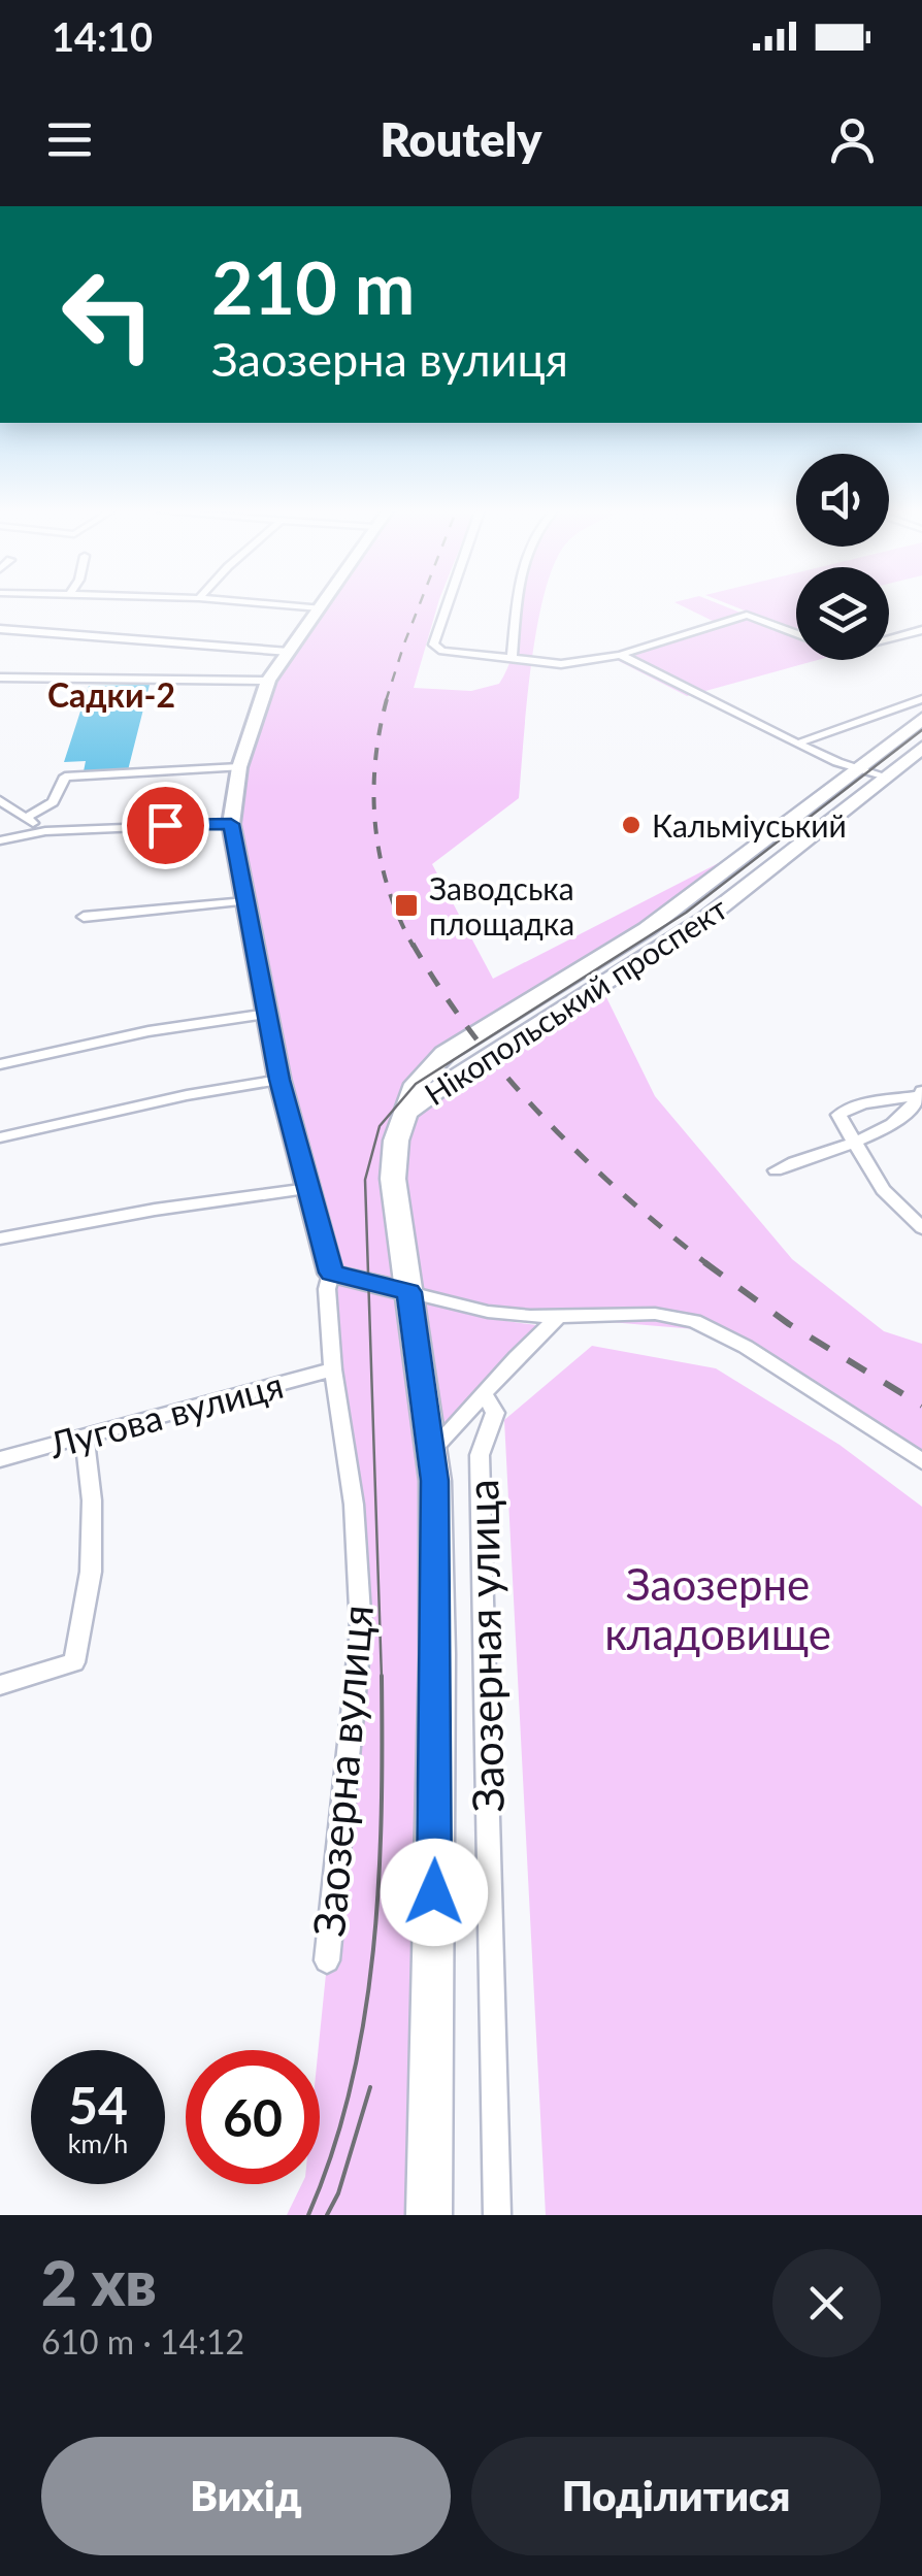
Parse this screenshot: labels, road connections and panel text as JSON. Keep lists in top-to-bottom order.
{
  "streets": {
    "main road": ["Нікопольський проспект", "Заозерна вулиця"],
    "street": ["Лугова вулиця", "Заозерная улица"]
  },
  "crossings": [
    ["Нікопольський проспект", "Заозерна вулиця"],
    ["Лугова вулиця", "Заозерна вулиця"]
  ],
  "districts": ["Садки-2"],
  "parks": ["Заозерне кладовище"],
  "places": {
    "other": ["Кальміуський"],
    "transit": ["Заводська площадка"]
  },
  "page": {
    "status": "14:10",
    "header": "Routely",
    "turn": ["210 m", "Заозерна вулиця"],
    "speed": "54 km/h",
    "limit": "60",
    "heading": ["2 хв", "610 m · 14:12"],
    "buttons": ["Вихід", "Поділитися"]
  }
}
